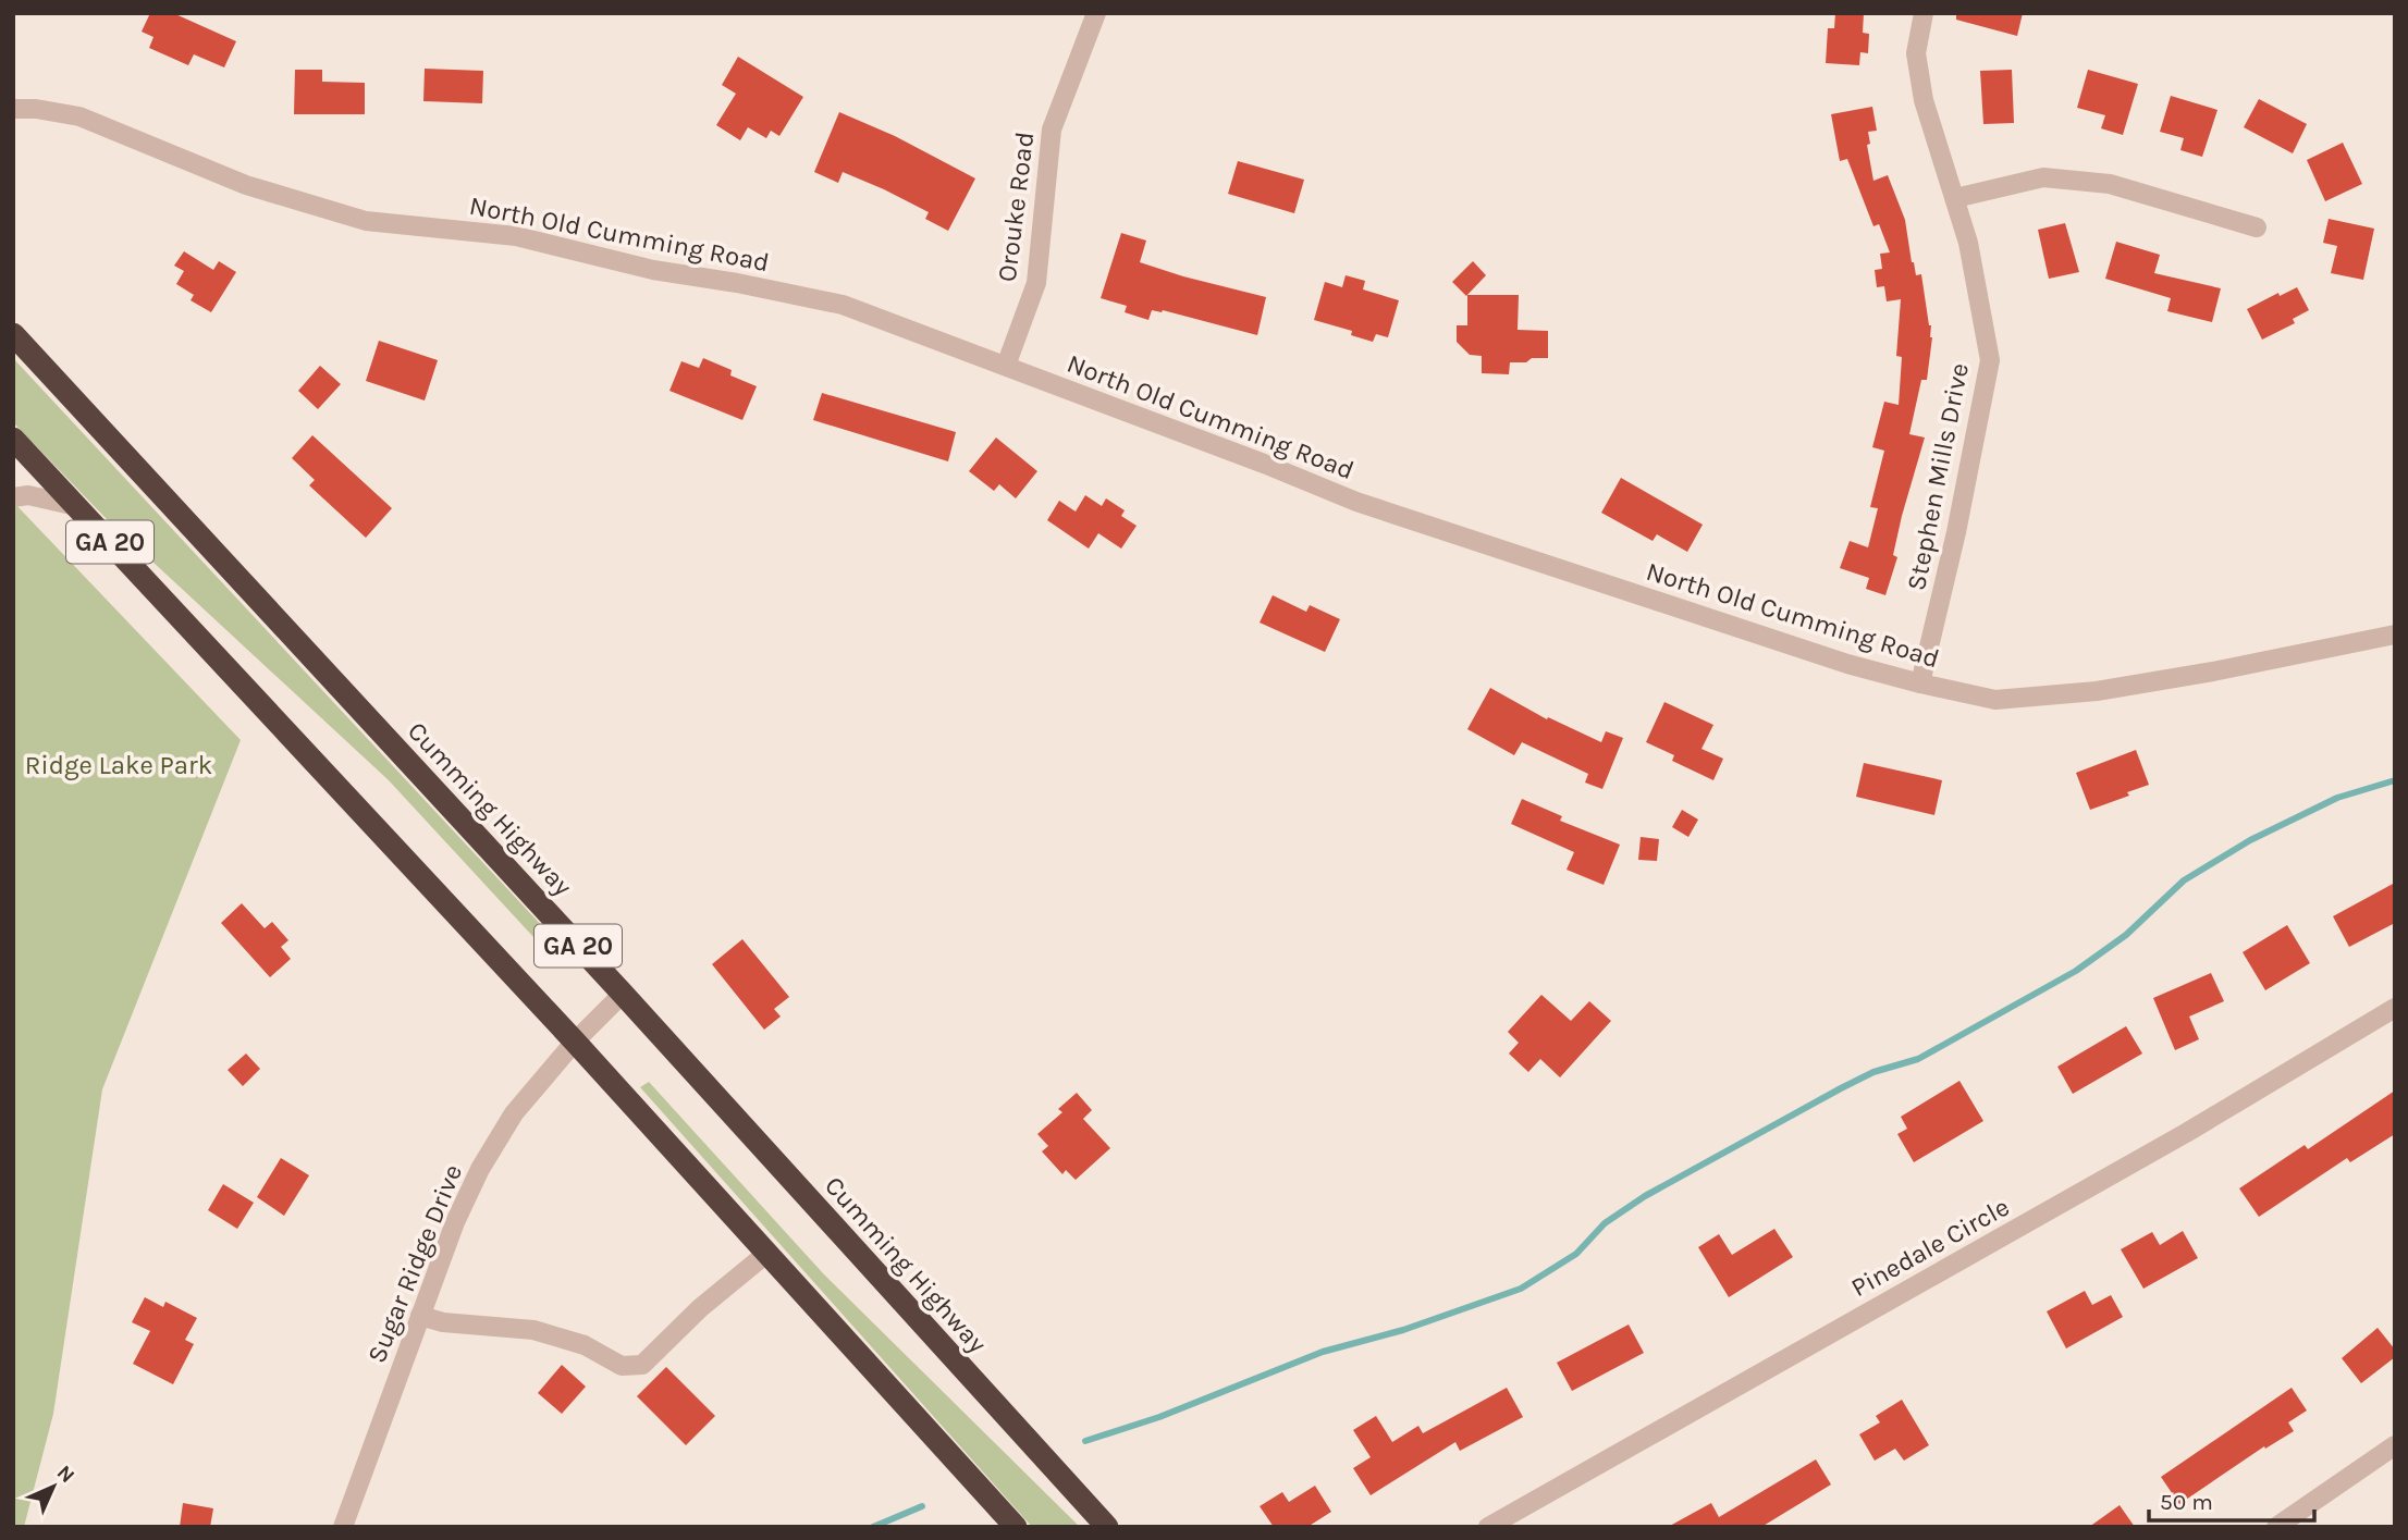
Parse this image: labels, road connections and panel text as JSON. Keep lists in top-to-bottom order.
{
  "streets": {
    "highway": ["GA 20", "Cumming Highway"],
    "street": [
      "Orouke Road",
      "North Old Cumming Road",
      "Stephen Mills Drive",
      "Pinedale Circle",
      "Sugar Ridge Drive"
    ]
  },
  "crossings": [
    ["Orouke Road", "North Old Cumming Road"],
    ["North Old Cumming Road", "Stephen Mills Drive"],
    ["GA 20", "Sugar Ridge Drive"],
    ["Cumming Highway", "Sugar Ridge Drive"]
  ],
  "parks": ["Ridge Lake Park"],
  "scale_bar": "50 m",
  "north": "top right"
}
